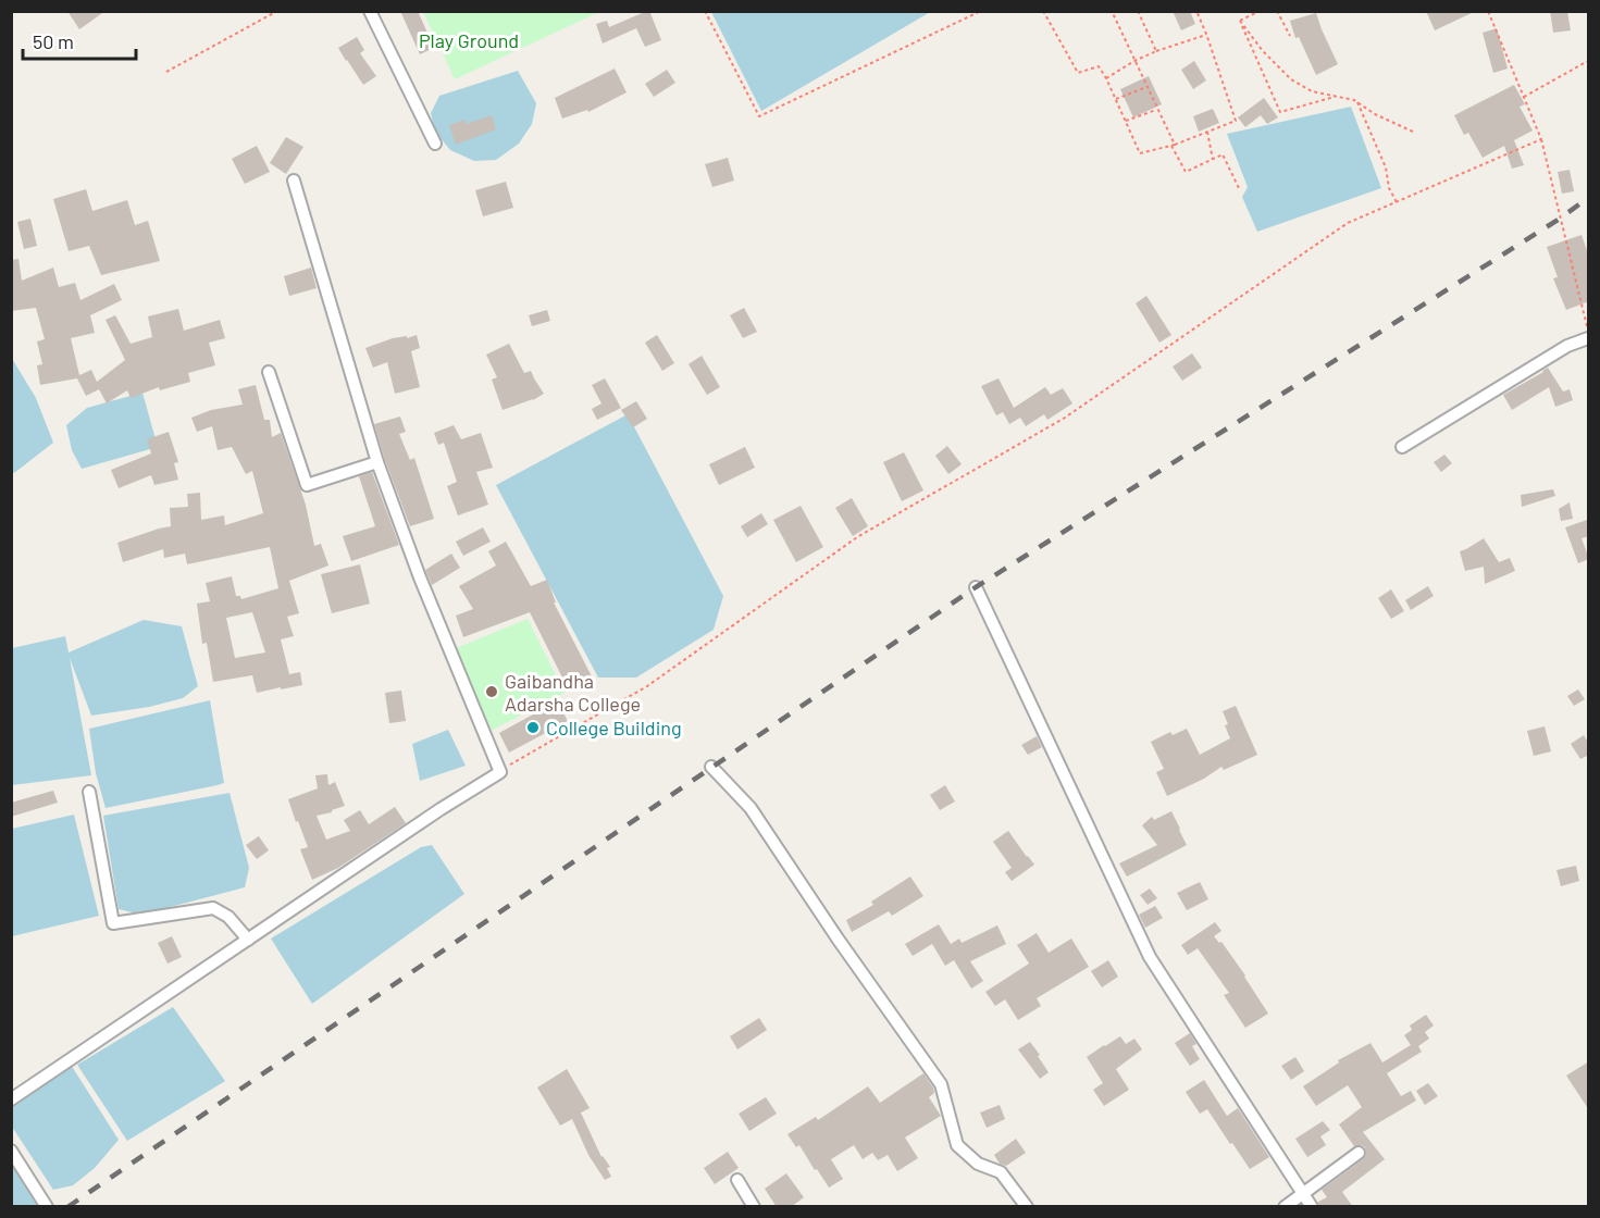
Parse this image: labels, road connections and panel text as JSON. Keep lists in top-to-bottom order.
{
  "parks": ["Play Ground"],
  "places": ["Gaibandha Adarsha College", "College Building"],
  "scale_bar": "50 m"
}
